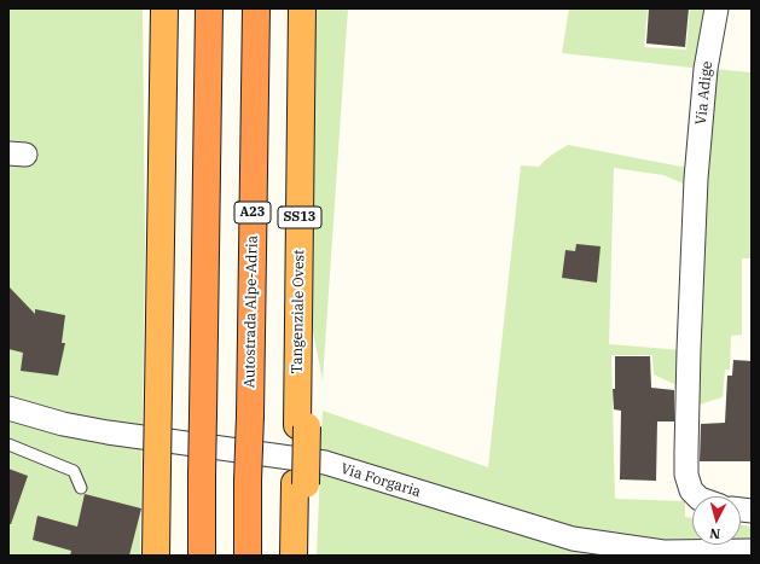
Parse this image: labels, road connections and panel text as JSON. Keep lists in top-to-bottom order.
{
  "streets": {
    "highway": [
      "A23",
      "SS13",
      "Autostrada Alpe-Adria",
      "Tangenziale Ovest"
    ],
    "street": ["Via Adige", "Via Forgaria"]
  },
  "north": "bottom"
}
